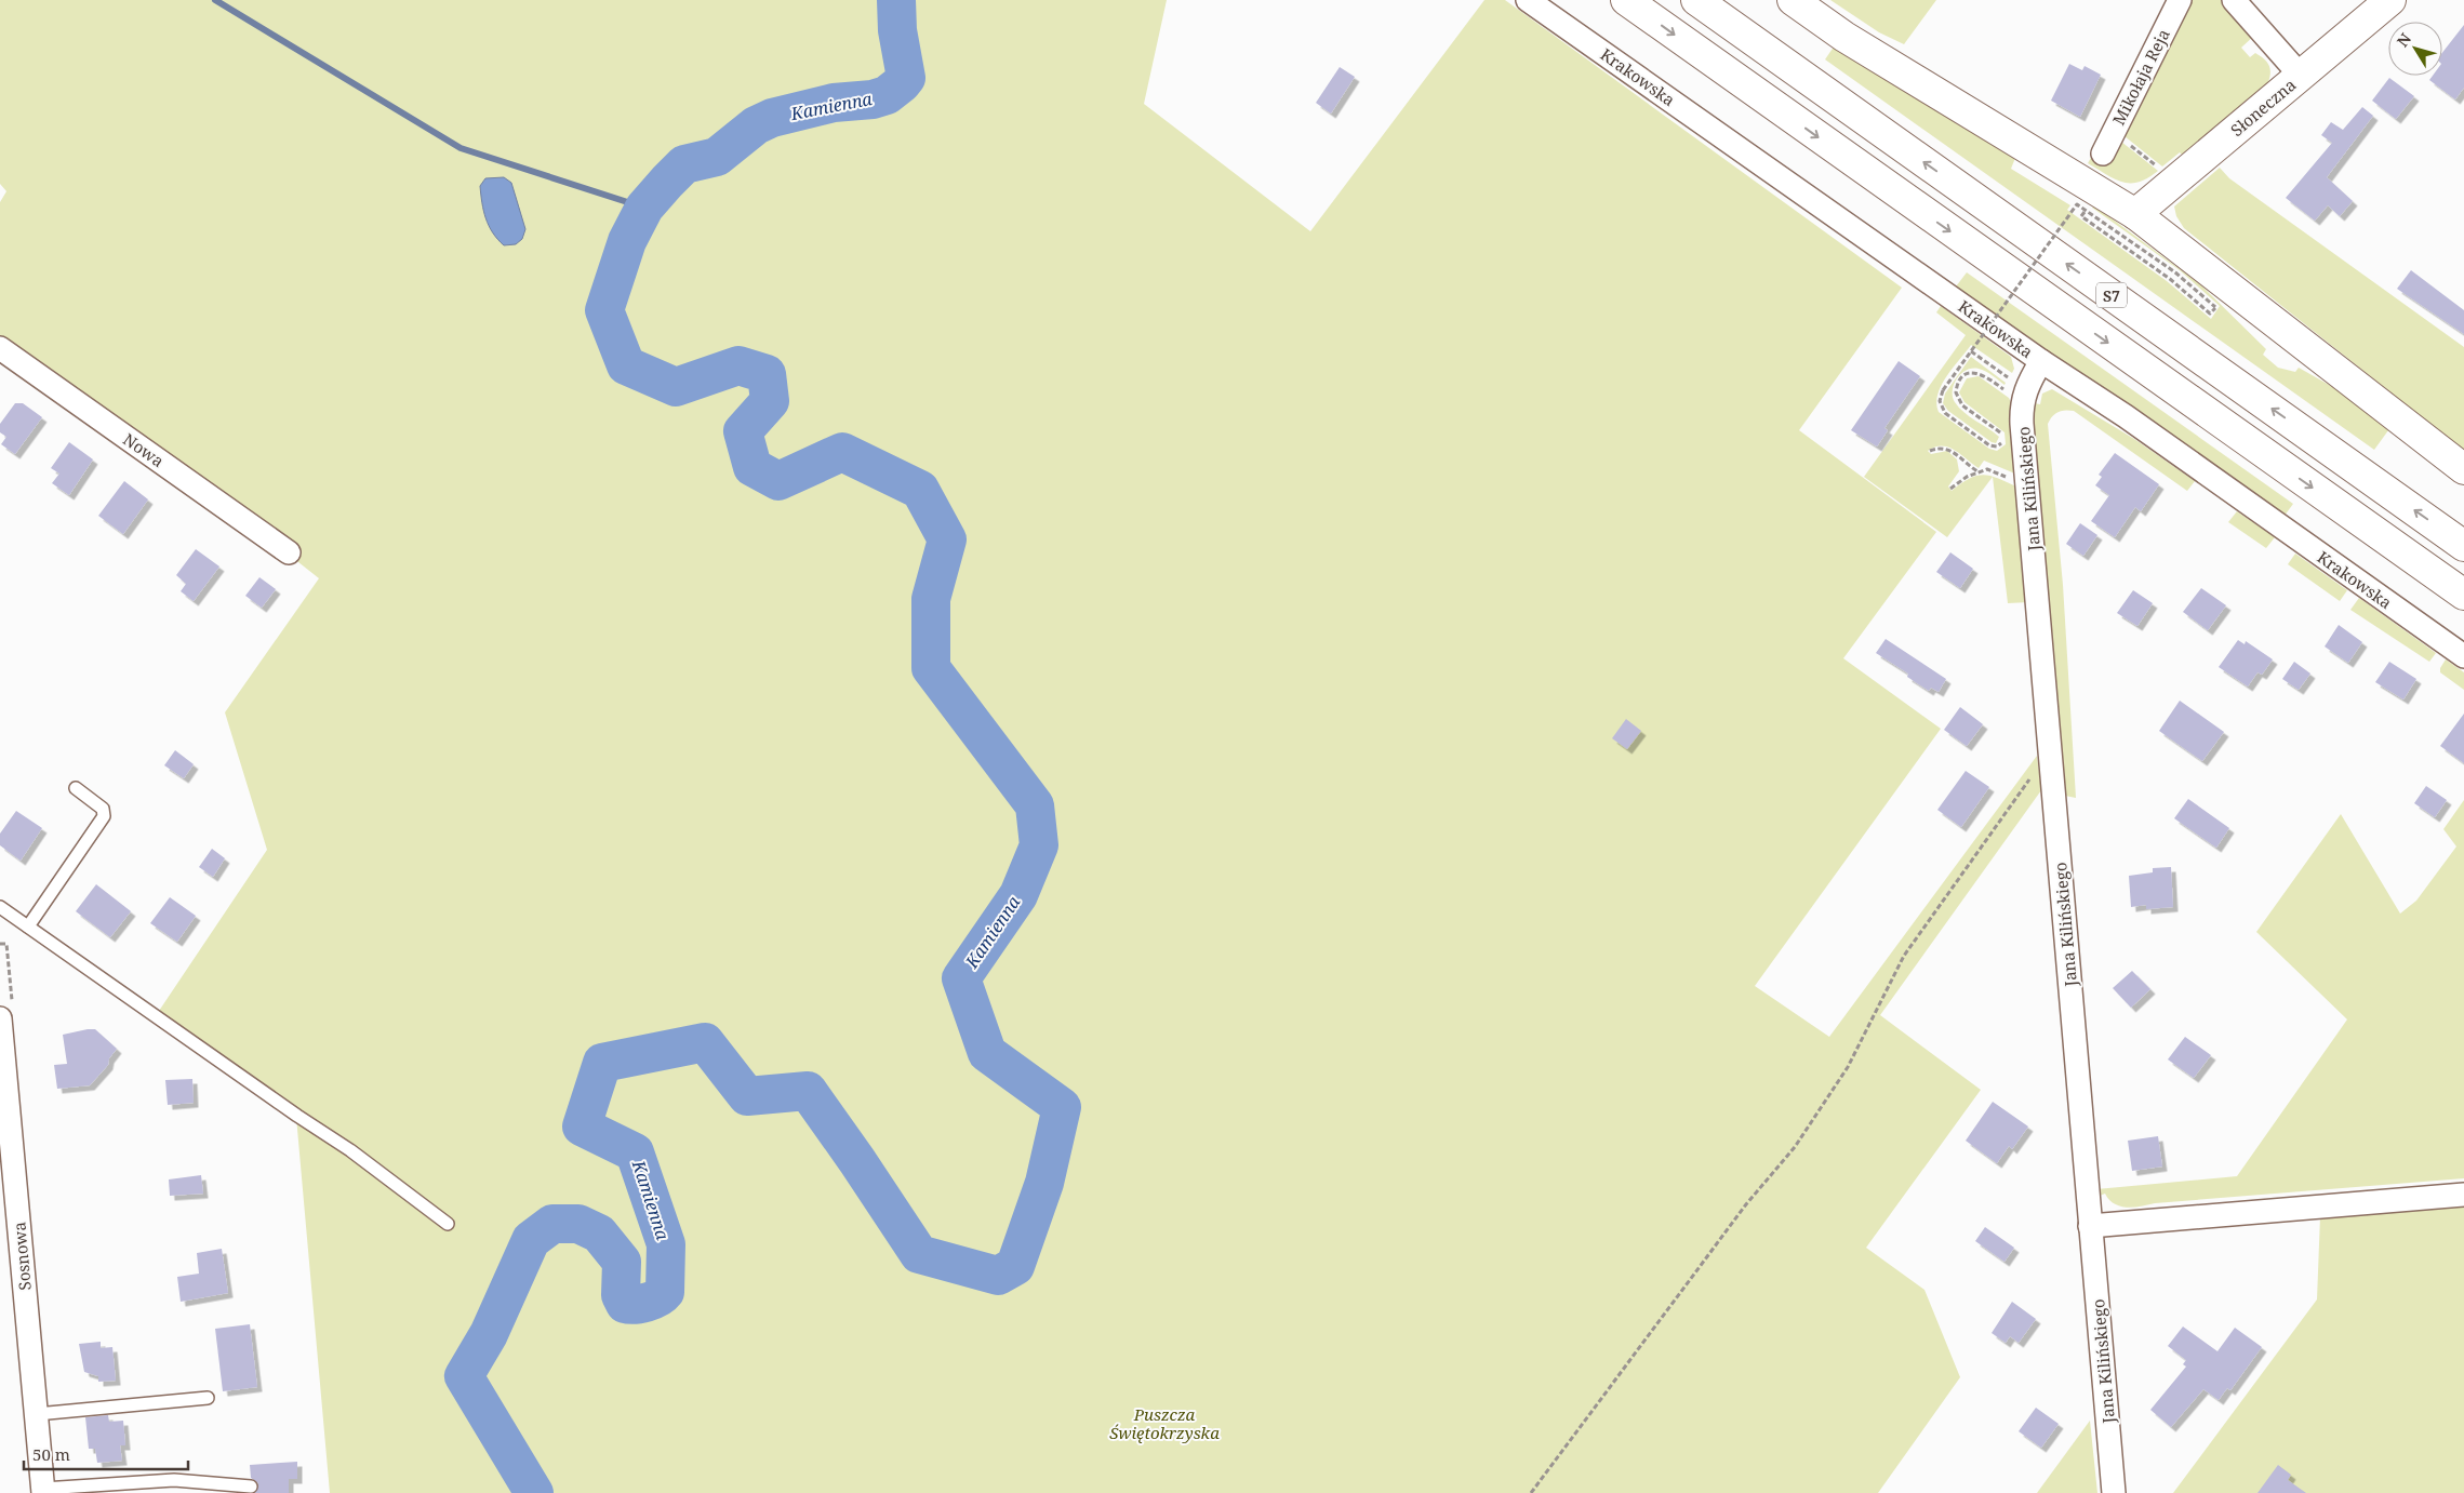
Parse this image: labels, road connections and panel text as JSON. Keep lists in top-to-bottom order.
{
  "streets": {
    "main road": ["Słoneczna", "S7"],
    "street": [
      "Krakowska",
      "Mikołaja Reja",
      "Nowa",
      "Jana Kilińskiego",
      "Sosnowa"
    ]
  },
  "crossings": [
    ["Krakowska", "Jana Kilińskiego"]
  ],
  "water": ["Kamienna"],
  "parks": ["Puszcza Świętokrzyska"],
  "scale_bar": "50 m",
  "north": "top left"
}
